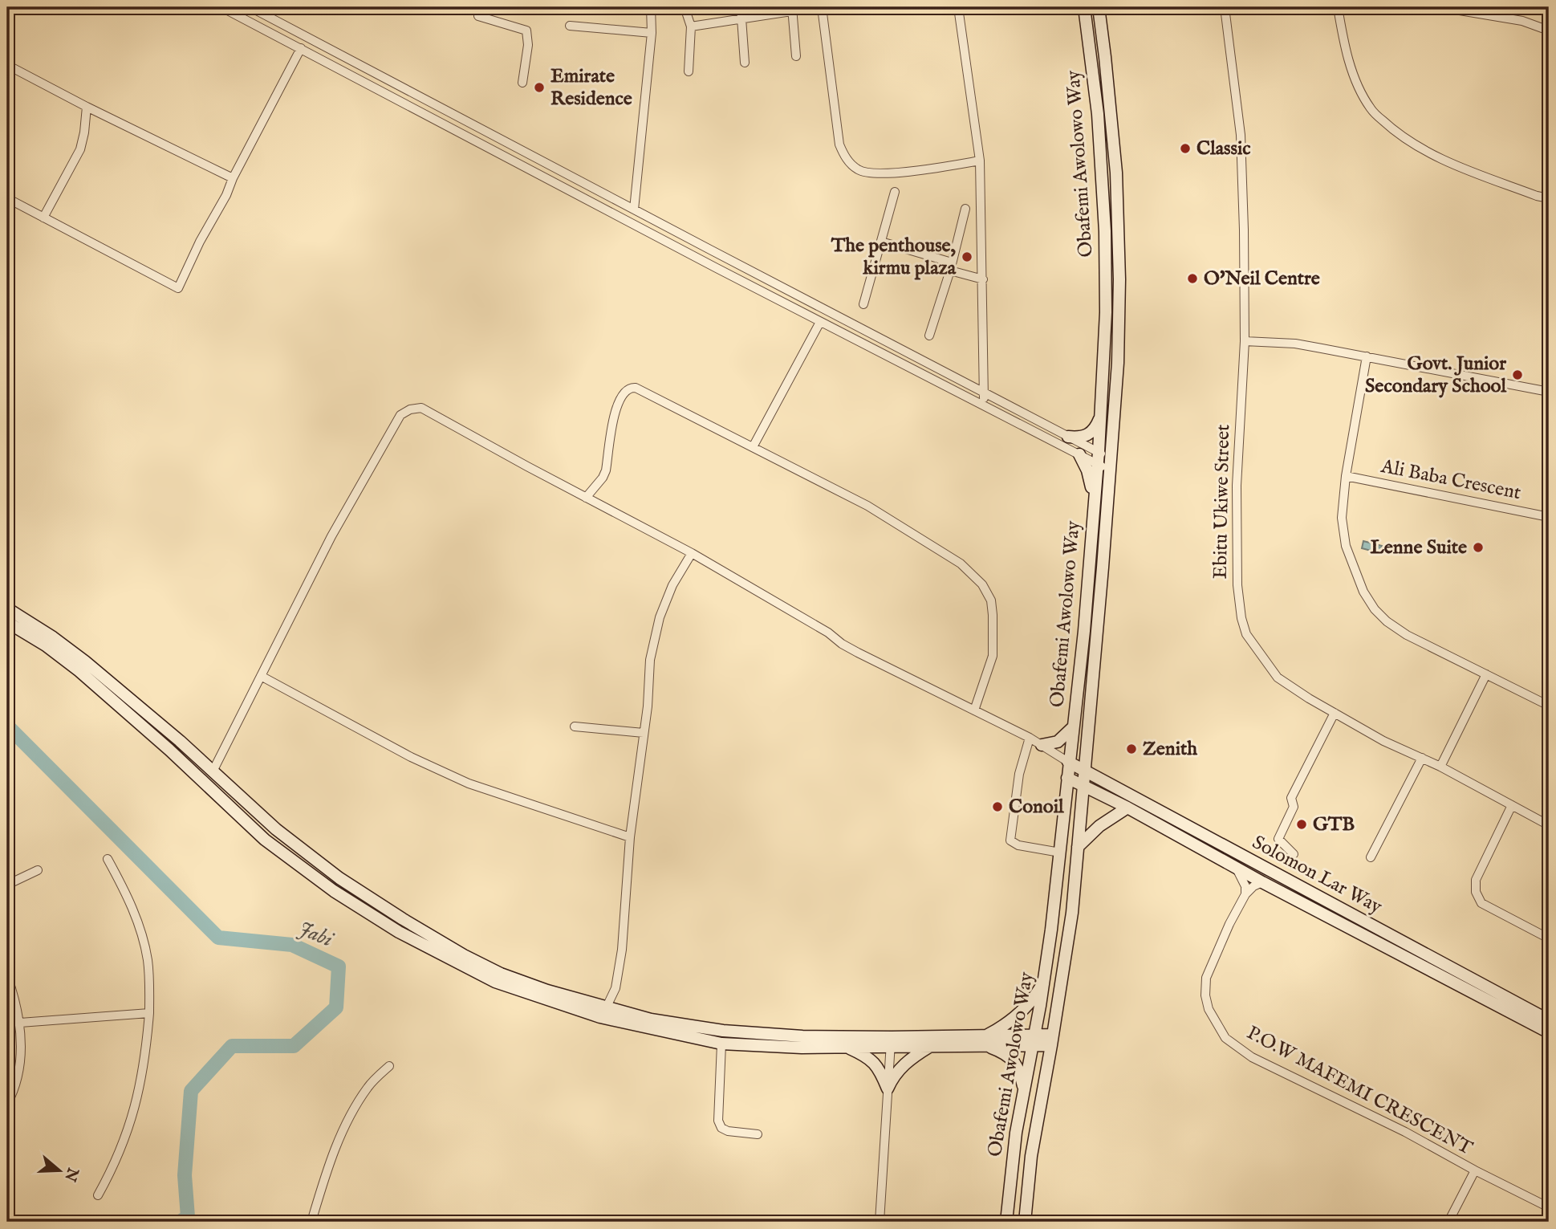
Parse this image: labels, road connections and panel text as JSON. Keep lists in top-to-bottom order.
{
  "streets": {
    "main road": ["Obafemi Awolowo Way", "Solomon Lar Way"],
    "street": ["Ali Baba Crescent", "Ebitu Ukiwe Street", "P.O.W MAFEMI CRESCENT"]
  },
  "crossings": [
    ["Obafemi Awolowo Way", "Solomon Lar Way"],
    ["Solomon Lar Way", "P.O.W MAFEMI CRESCENT"]
  ],
  "water": ["Jabi"],
  "places": [
    "Emirate Residence",
    "Classic",
    "The penthouse, kirmu plaza",
    "O'Neil Centre",
    "Govt. Junior Secondary School",
    "Lenne Suite",
    "Zenith",
    "Conoil",
    "GTB"
  ],
  "north": "right"
}
